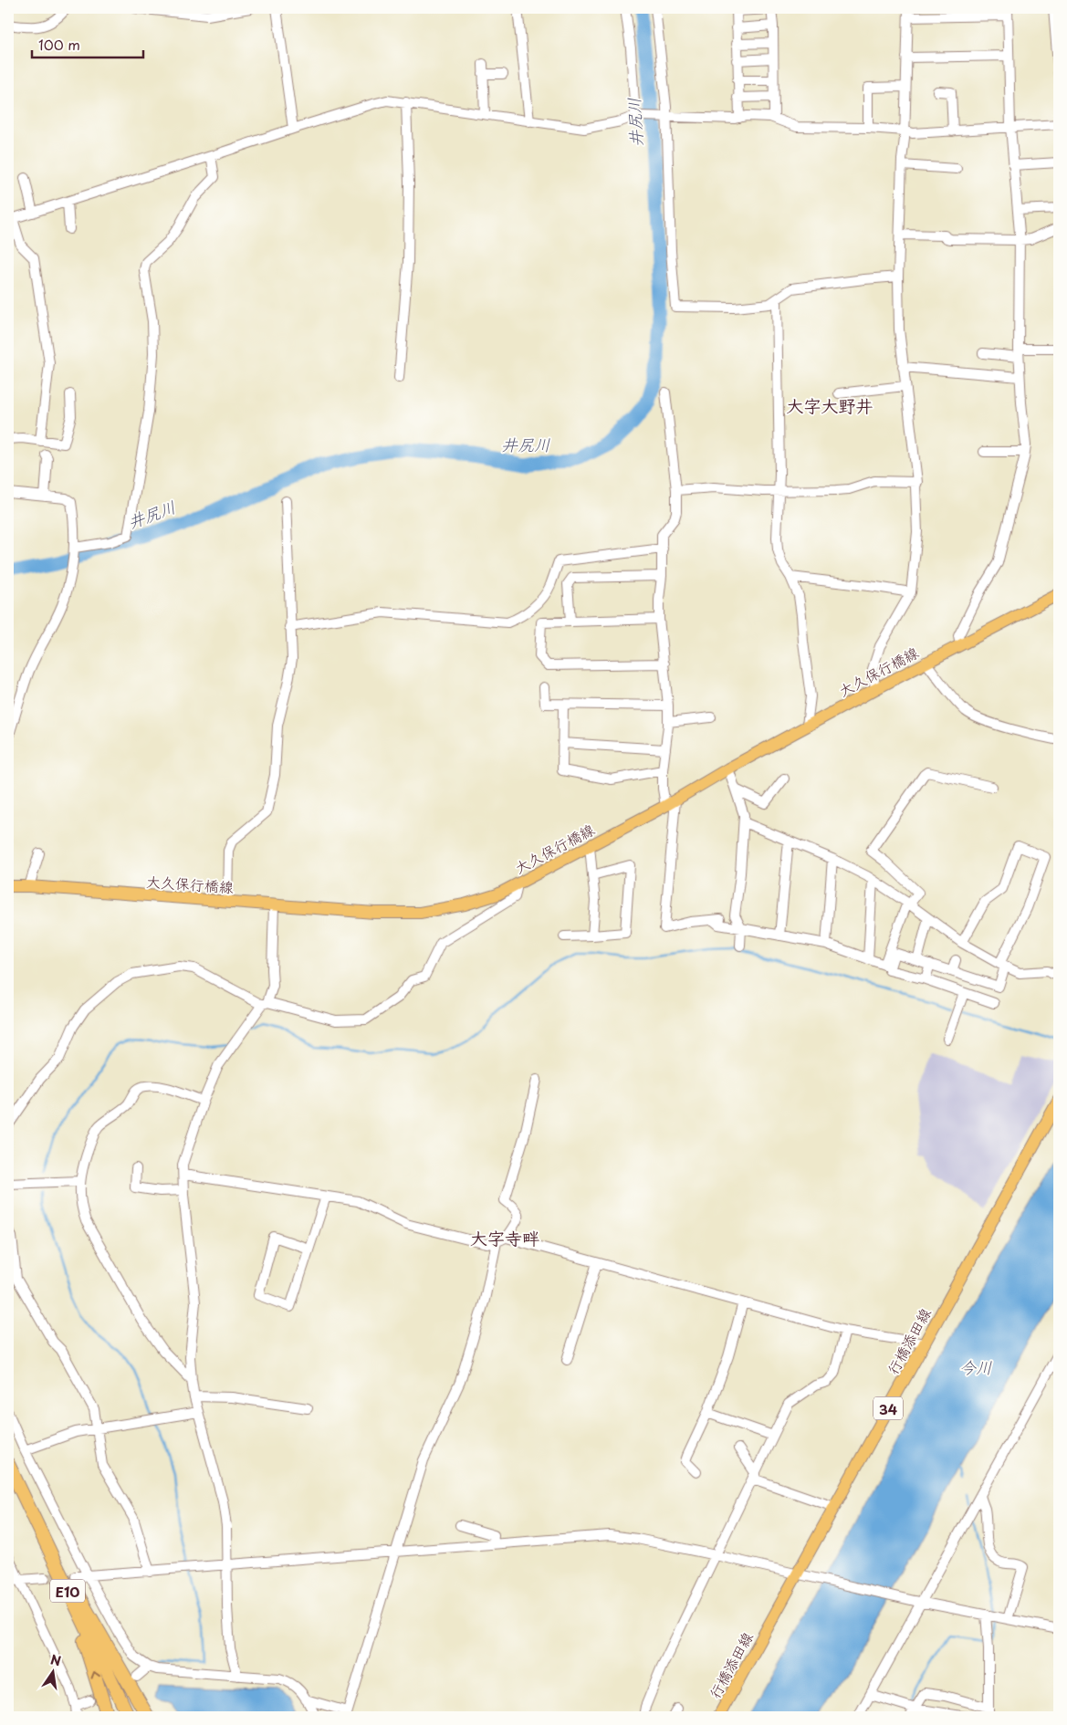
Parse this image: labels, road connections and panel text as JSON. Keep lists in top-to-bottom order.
{
  "streets": {
    "highway": ["E10"],
    "main road": ["大久保行橋線", "行橋添田線", "34"]
  },
  "districts": ["大字大野井", "大字寺畔"],
  "water": ["井尻川", "今川"],
  "scale_bar": "100 m",
  "north": "top"
}
